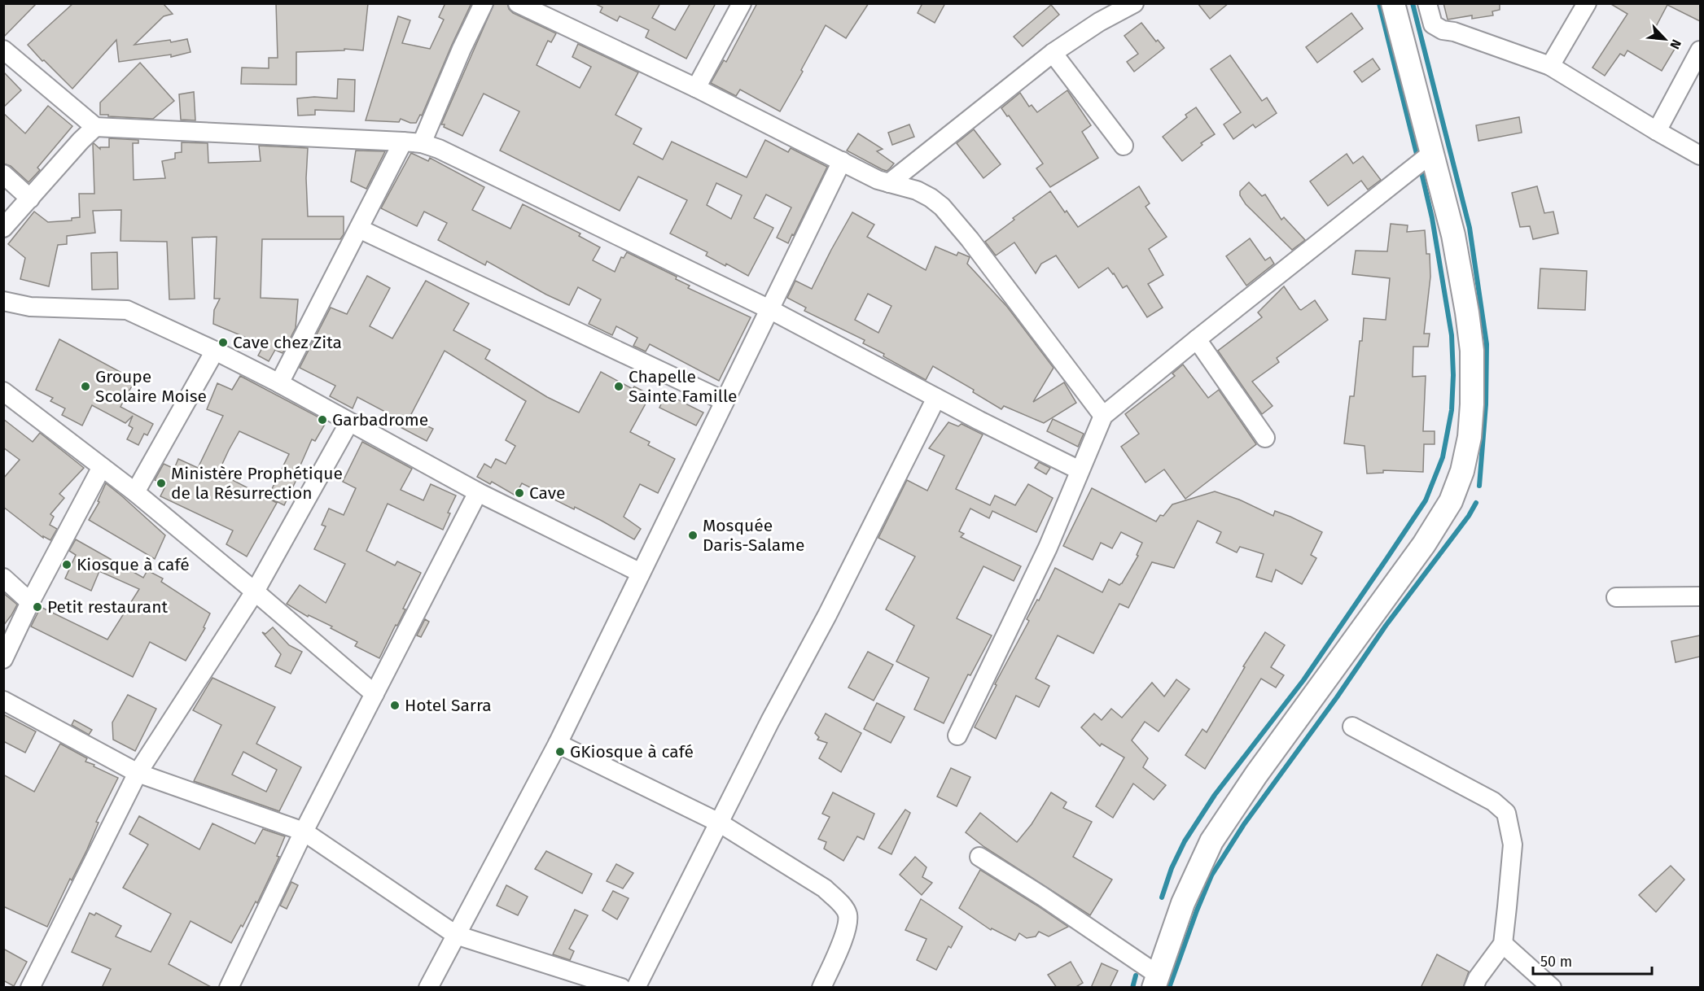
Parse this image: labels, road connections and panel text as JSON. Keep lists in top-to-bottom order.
{
  "places": [
    "Cave chez Zita",
    "Groupe Scolaire Moise",
    "Chapelle Sainte Famille",
    "Garbadrome",
    "Ministère Prophétique de la Résurrection",
    "Cave",
    "Mosquée Daris-Salame",
    "Kiosque à café",
    "Petit restaurant",
    "Hotel Sarra",
    "GKiosque à café"
  ],
  "scale_bar": "50 m",
  "north": "bottom right"
}
